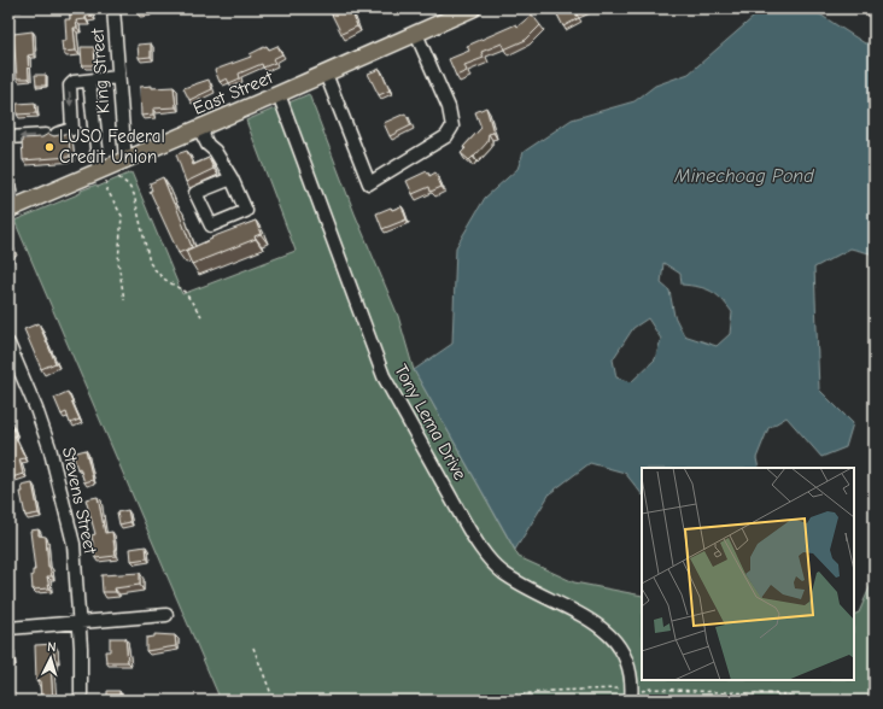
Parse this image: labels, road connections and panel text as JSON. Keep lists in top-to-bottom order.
{
  "streets": {
    "main road": ["East Street"],
    "street": ["King Street", "Tony Lema Drive", "Stevens Street"]
  },
  "crossings": [
    ["King Street", "East Street"],
    ["East Street", "Tony Lema Drive"]
  ],
  "water": ["Minechoag Pond"],
  "places": ["LUSO Federal Credit Union"],
  "north": "top"
}
